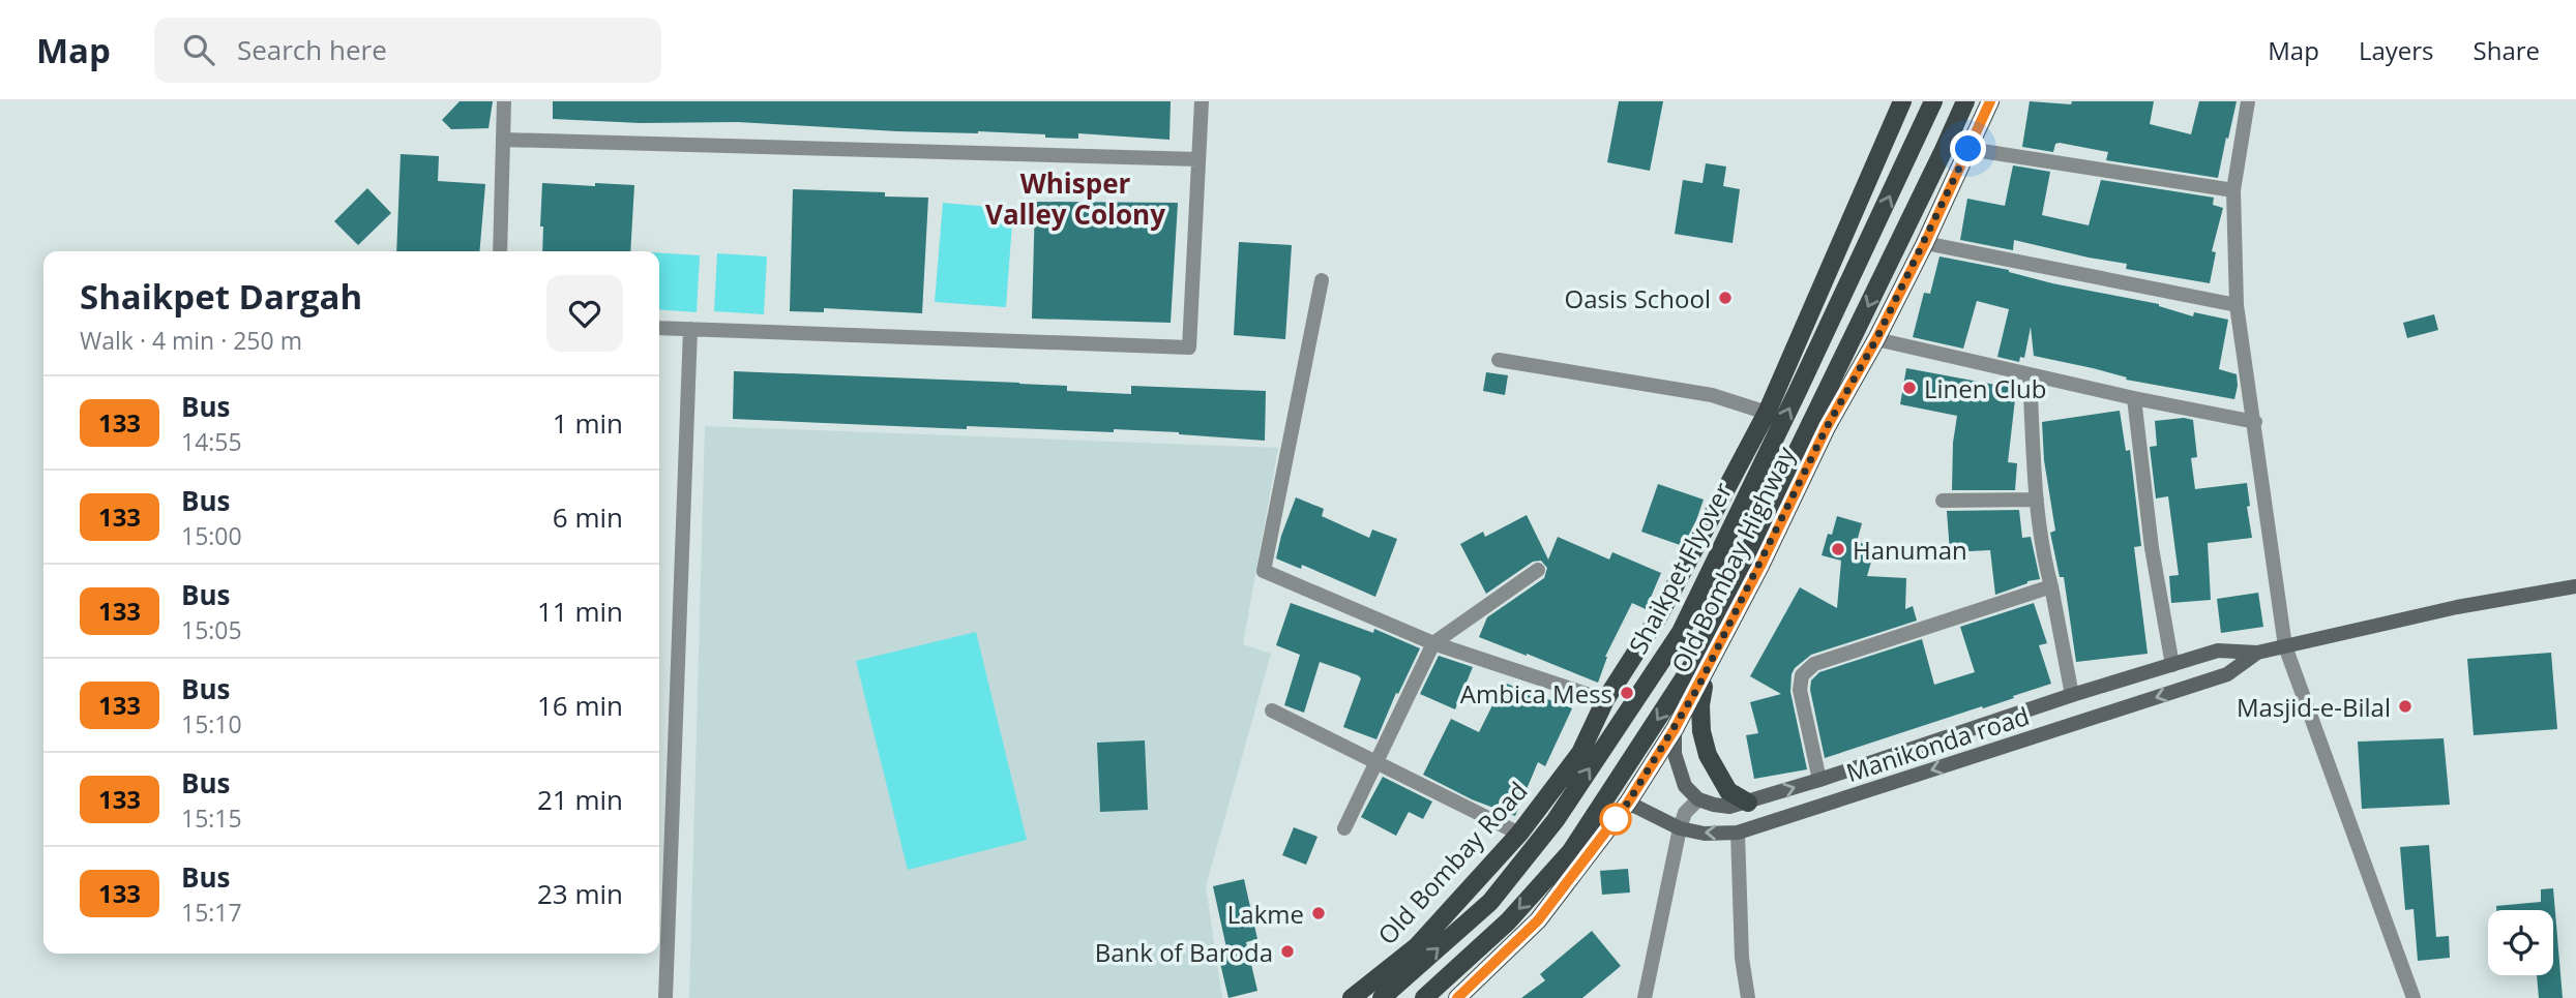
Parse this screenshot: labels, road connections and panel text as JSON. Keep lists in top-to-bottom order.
{
  "streets": {
    "main road": ["Old Bombay Highway", "Shaikpet Flyover", "Old Bombay Road"],
    "street": ["Manikonda road"]
  },
  "crossings": [
    ["Old Bombay Highway", "Manikonda road"],
    ["Old Bombay Highway", "Old Bombay Road"]
  ],
  "districts": ["Whisper Valley Colony"],
  "places": [
    "Oasis School",
    "Linen Club",
    "Hanuman",
    "Ambica Mess",
    "Masjid-e-Bilal",
    "Lakme",
    "Bank of Baroda"
  ],
  "lines": ["bus line 133"],
  "page": {
    "header": "Map",
    "search": "Search here",
    "nav": ["Map", "Layers", "Share"],
    "heading": ["Shaikpet Dargah", "Walk · 4 min · 250 m"],
    "list": [
      {
        "mark": "133",
        "name": "Bus",
        "note": "14:55",
        "value": "1 min"
      },
      {
        "mark": "133",
        "name": "Bus",
        "note": "15:00",
        "value": "6 min"
      },
      {
        "mark": "133",
        "name": "Bus",
        "note": "15:05",
        "value": "11 min"
      },
      {
        "mark": "133",
        "name": "Bus",
        "note": "15:10",
        "value": "16 min"
      },
      {
        "mark": "133",
        "name": "Bus",
        "note": "15:15",
        "value": "21 min"
      },
      {
        "mark": "133",
        "name": "Bus",
        "note": "15:17",
        "value": "23 min"
      }
    ]
  }
}
